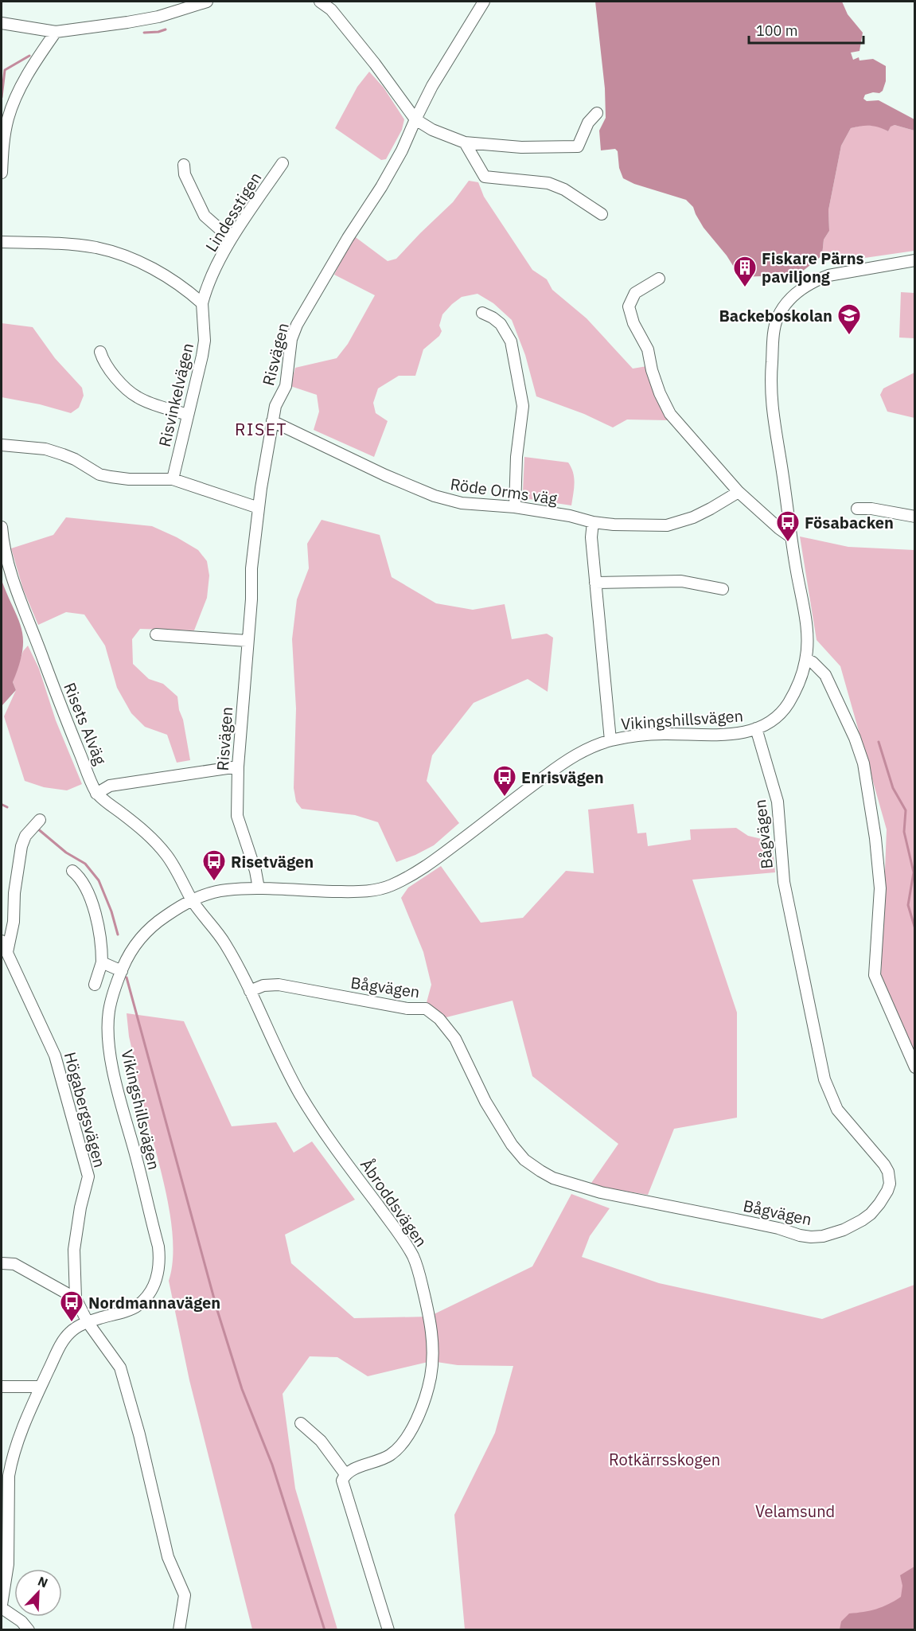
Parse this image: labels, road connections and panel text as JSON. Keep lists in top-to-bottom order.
{
  "streets": {
    "street": [
      "Lindesstigen",
      "Risvägen",
      "Risvinkelvägen",
      "Röde Orms väg",
      "Vikingshillsvägen",
      "Risets Alväg",
      "Bågvägen",
      "Högabergsvägen",
      "Åbroddsvägen"
    ]
  },
  "crossings": [
    ["Lindesstigen", "Risvinkelvägen"],
    ["Risvägen", "Röde Orms väg"],
    ["Risvägen", "Vikingshillsvägen"],
    ["Vikingshillsvägen", "Risets Alväg"],
    ["Vikingshillsvägen", "Bågvägen"],
    ["Vikingshillsvägen", "Högabergsvägen"],
    ["Vikingshillsvägen", "Åbroddsvägen"],
    ["Risets Alväg", "Åbroddsvägen"],
    ["Bågvägen", "Åbroddsvägen"]
  ],
  "districts": ["RISET"],
  "parks": ["Rotkärrsskogen", "Velamsund"],
  "places": {
    "building": ["Fiskare Pärns paviljong"],
    "school or university": ["Backeboskolan"],
    "bus stop": [
      "Fösabacken",
      "Enrisvägen",
      "Risetvägen",
      "Nordmannavägen"
    ]
  },
  "scale_bar": "100 m",
  "north": "top right"
}
